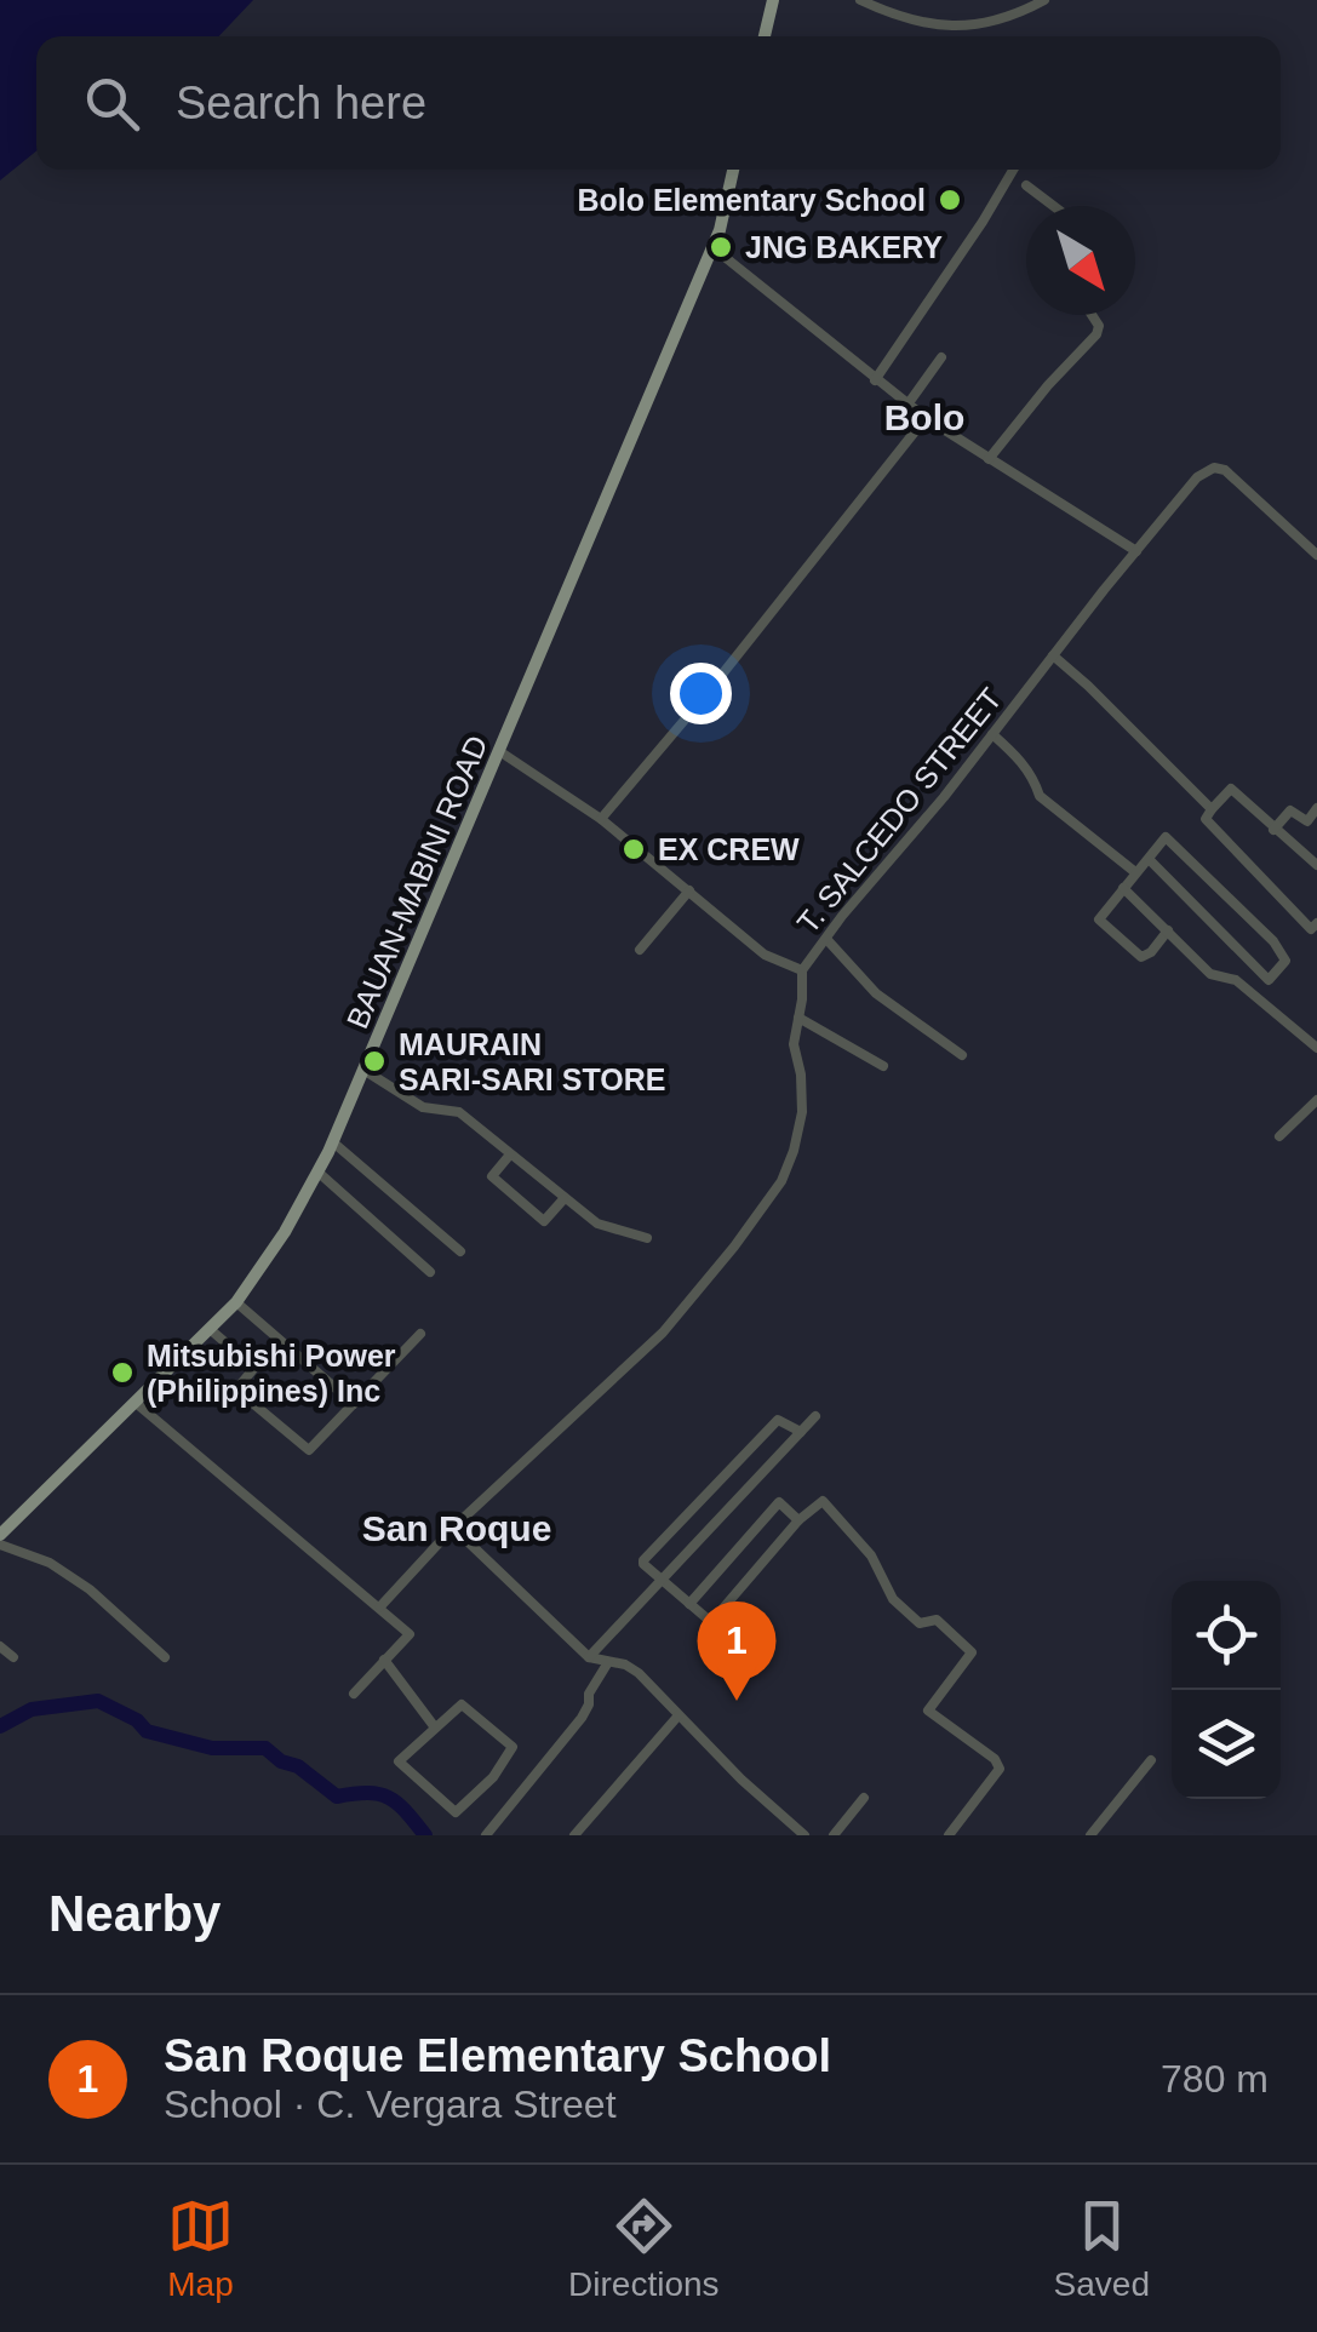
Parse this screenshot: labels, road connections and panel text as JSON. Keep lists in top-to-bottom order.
{
  "streets": {
    "main road": ["BAUAN-MABINI ROAD"],
    "street": ["T. SALCEDO STREET"]
  },
  "districts": ["Bolo", "San Roque"],
  "places": [
    "Bolo Elementary School",
    "JNG BAKERY",
    "EX CREW",
    "MAURAIN SARI-SARI STORE",
    "Mitsubishi Power (Philippines) Inc"
  ],
  "north": "bottom right",
  "page": {
    "search": "Search here",
    "pins": "1",
    "heading": "Nearby",
    "list": [
      {
        "mark": "1",
        "name": "San Roque Elementary School",
        "note": "School · C. Vergara Street",
        "value": "780 m"
      }
    ],
    "nav": ["Map", "Directions", "Saved"]
  }
}
